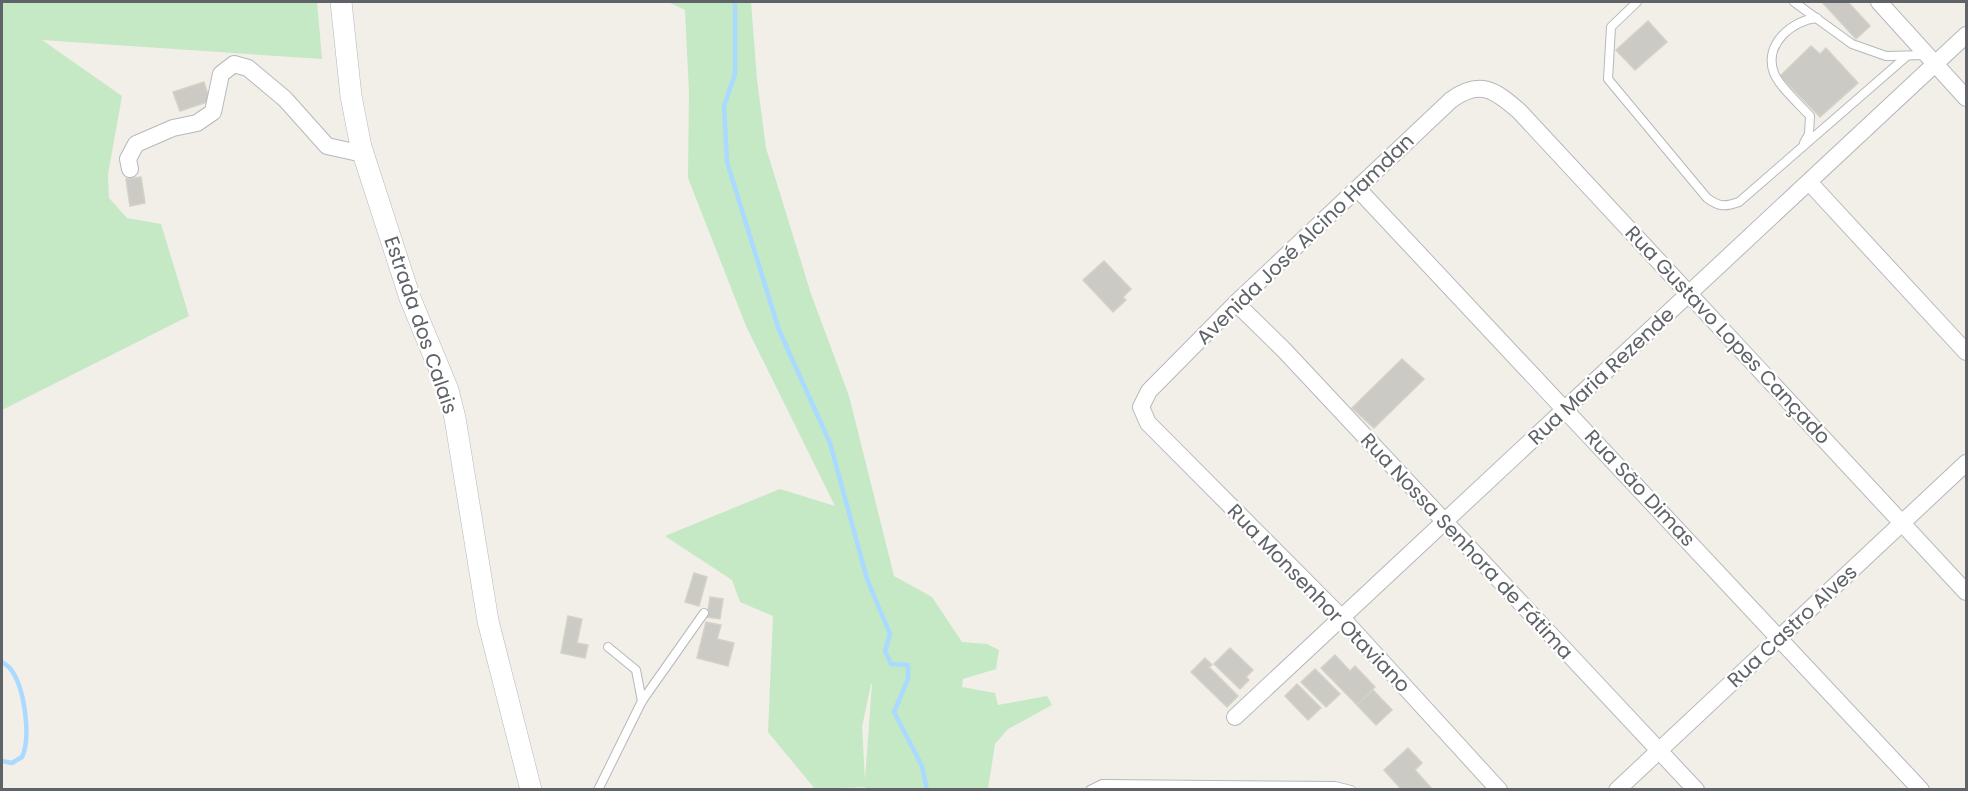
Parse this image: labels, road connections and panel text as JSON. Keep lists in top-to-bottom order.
{
  "streets": {
    "street": [
      "Avenida José Alcino Hamdan",
      "Estrada dos Calais",
      "Rua Gustavo Lopes Cançado",
      "Rua Maria Rezende",
      "Rua São Dimas",
      "Rua Nossa Senhora de Fátima",
      "Rua Monsenhor Otaviano",
      "Rua Castro Alves"
    ]
  },
  "crossings": [
    ["Avenida José Alcino Hamdan", "Rua Gustavo Lopes Cançado"],
    ["Avenida José Alcino Hamdan", "Rua São Dimas"],
    ["Avenida José Alcino Hamdan", "Rua Nossa Senhora de Fátima"],
    ["Avenida José Alcino Hamdan", "Rua Monsenhor Otaviano"],
    ["Rua Gustavo Lopes Cançado", "Rua Maria Rezende"],
    ["Rua Gustavo Lopes Cançado", "Rua Castro Alves"],
    ["Rua Maria Rezende", "Rua São Dimas"],
    ["Rua Maria Rezende", "Rua Nossa Senhora de Fátima"],
    ["Rua Maria Rezende", "Rua Monsenhor Otaviano"],
    ["Rua São Dimas", "Rua Castro Alves"],
    ["Rua Nossa Senhora de Fátima", "Rua Castro Alves"]
  ]
}
